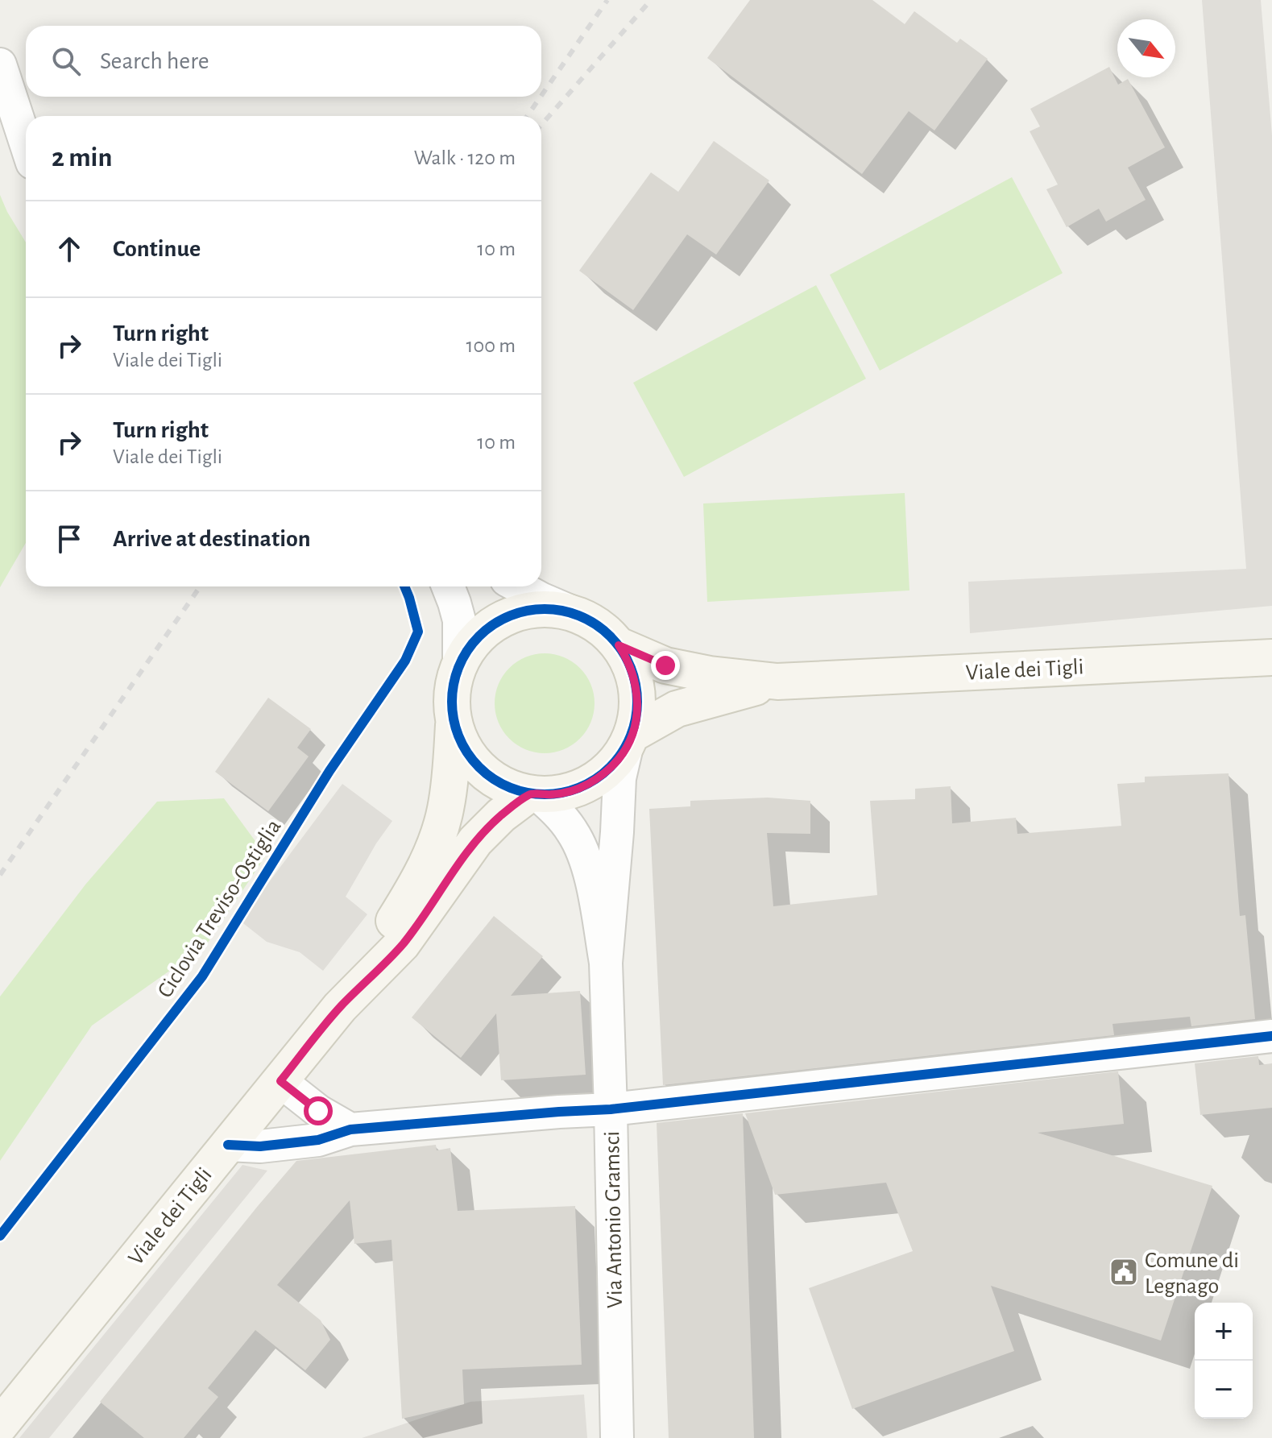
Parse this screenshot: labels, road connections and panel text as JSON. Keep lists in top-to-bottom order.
{
  "streets": {
    "street": ["Viale dei Tigli", "Via Antonio Gramsci"],
    "cycle path": ["Ciclovia Treviso-Ostiglia"]
  },
  "crossings": [
    ["Viale dei Tigli", "Via Antonio Gramsci"]
  ],
  "places": {
    "public building": ["Comune di Legnago"]
  },
  "north": "bottom right",
  "page": {
    "search": "Search here",
    "heading": ["2 min", "Walk · 120 m"],
    "list": [
      ["Continue", "10 m"],
      ["Turn right", "Viale dei Tigli", "100 m"],
      ["Turn right", "Viale dei Tigli", "10 m"],
      "Arrive at destination"
    ],
    "map_buttons": ["+", "−"]
  }
}
